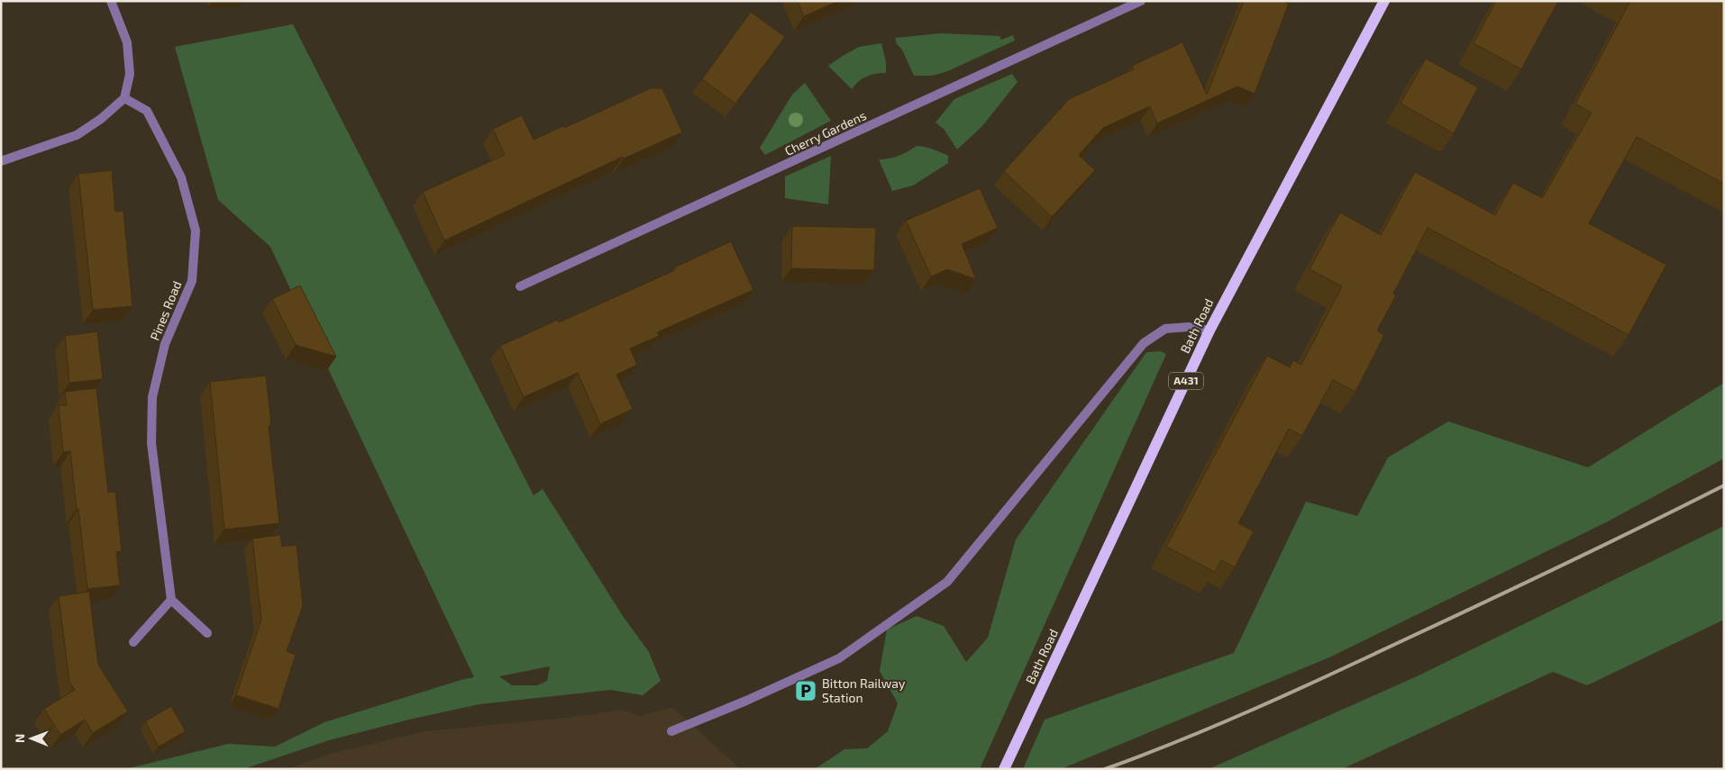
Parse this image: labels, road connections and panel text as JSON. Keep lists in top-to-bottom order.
{
  "streets": {
    "main road": ["Bath Road", "A431"],
    "street": ["Cherry Gardens", "Pines Road"]
  },
  "places": {
    "parking": ["Bitton Railway Station"]
  },
  "north": "left"
}
